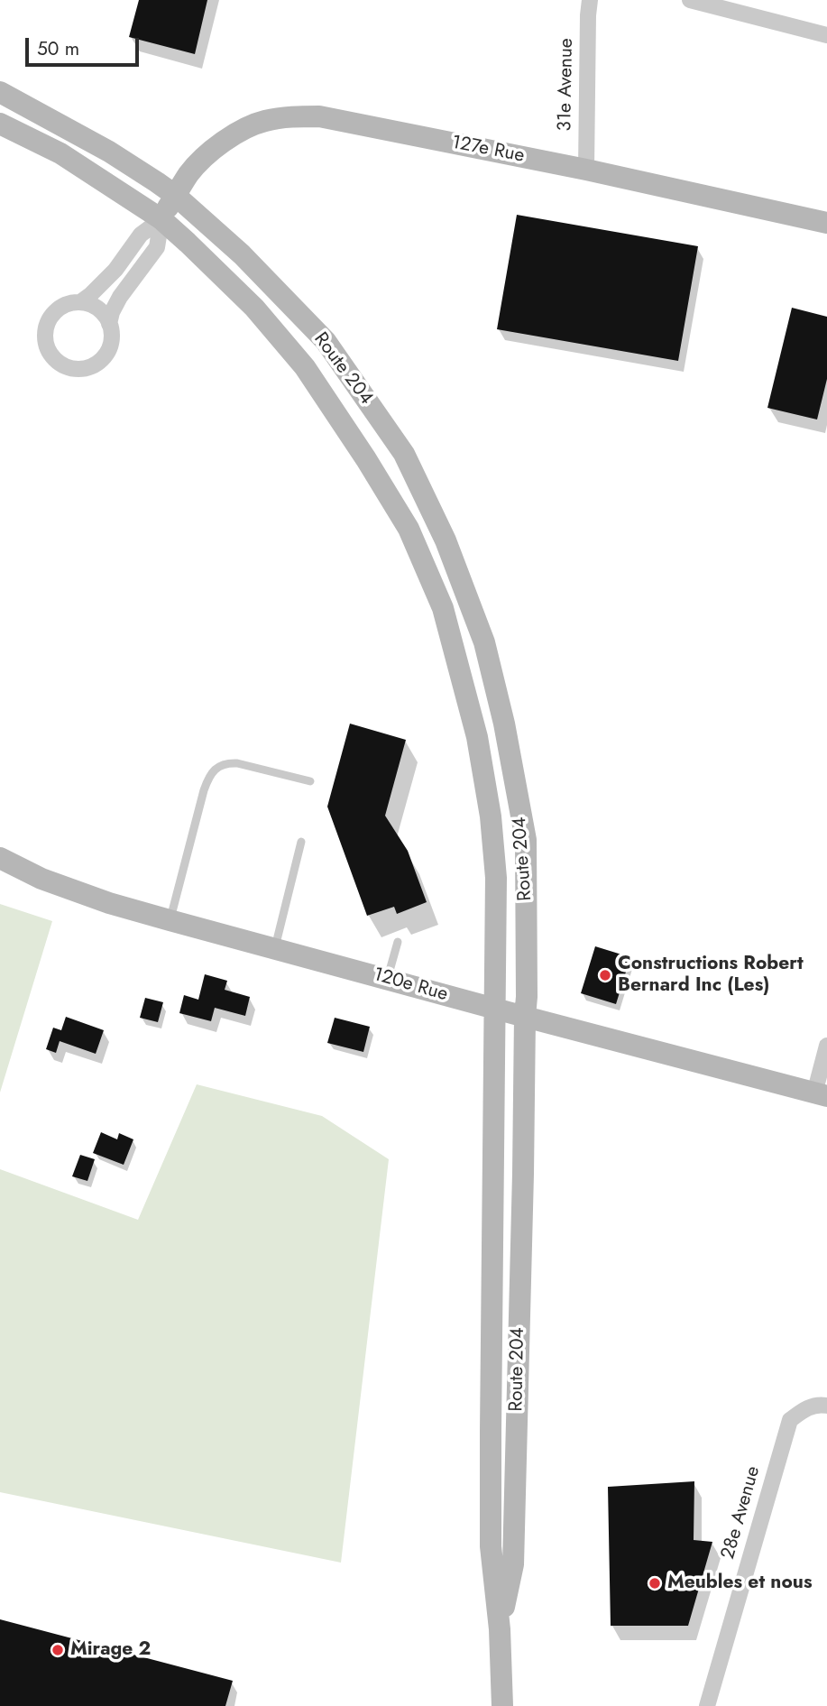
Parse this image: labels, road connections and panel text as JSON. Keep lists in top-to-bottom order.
{
  "streets": {
    "main road": ["127e Rue", "Route 204", "120e Rue"],
    "street": ["31e Avenue", "28e Avenue"]
  },
  "crossings": [
    ["31e Avenue", "127e Rue"],
    ["127e Rue", "Route 204"],
    ["Route 204", "120e Rue"]
  ],
  "places": ["Constructions Robert Bernard Inc (Les)", "Meubles et nous", "Mirage 2"],
  "scale_bar": "50 m"
}
